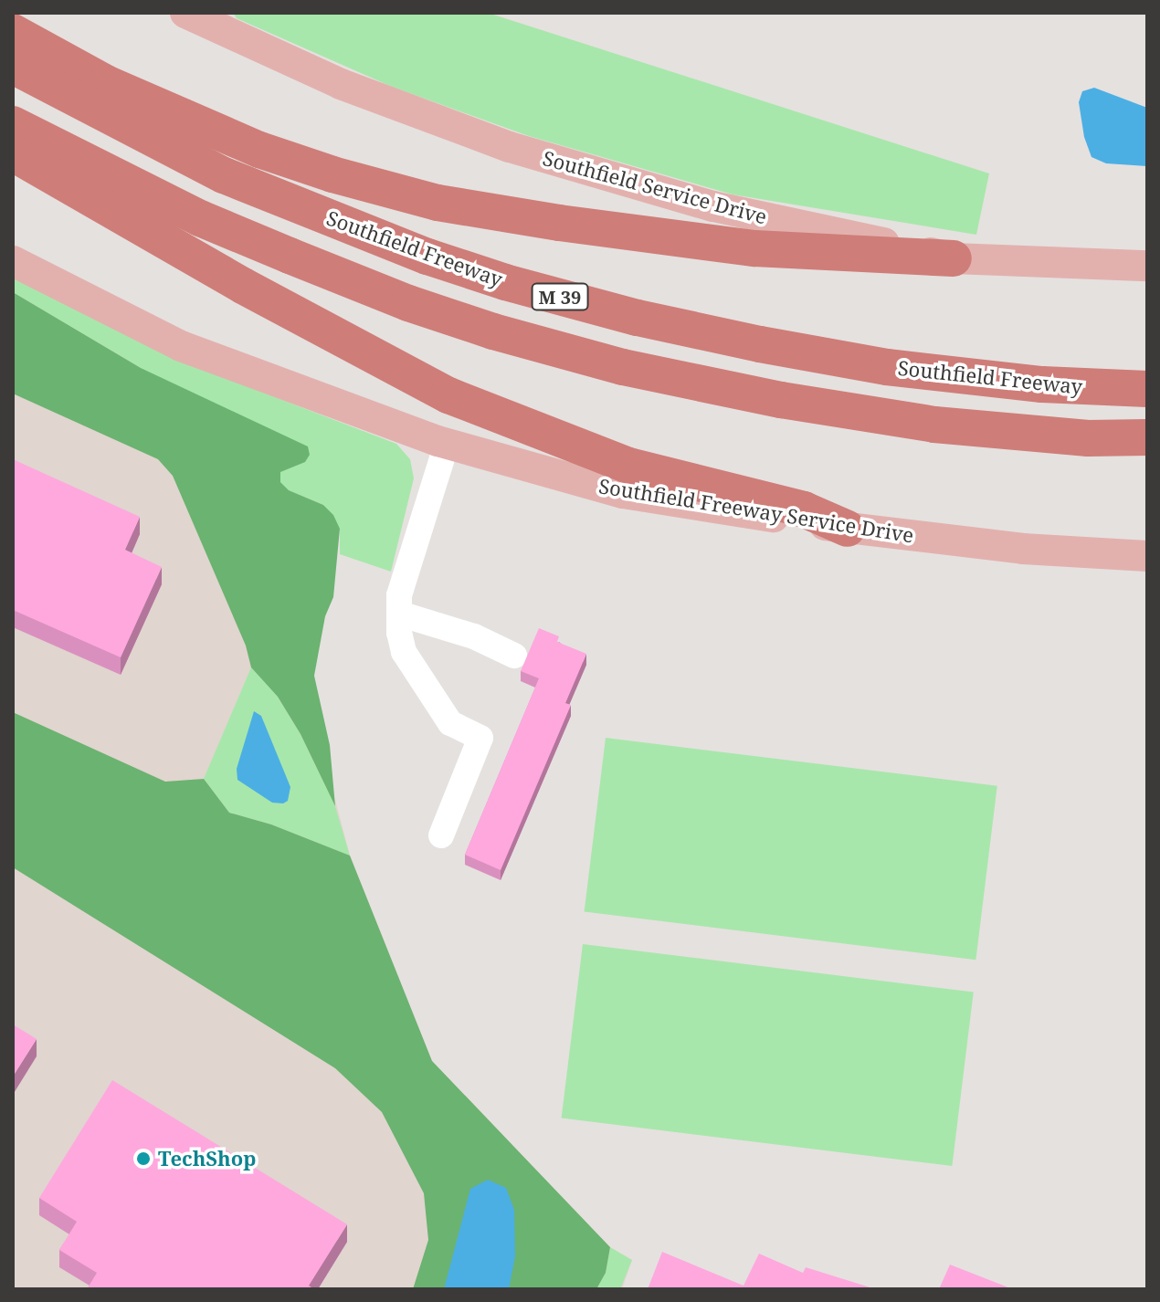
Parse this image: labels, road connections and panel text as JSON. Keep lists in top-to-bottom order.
{
  "streets": {
    "highway": ["Southfield Freeway", "M 39"],
    "main road": ["Southfield Service Drive", "Southfield Freeway Service Drive"]
  },
  "places": ["TechShop"]
}
